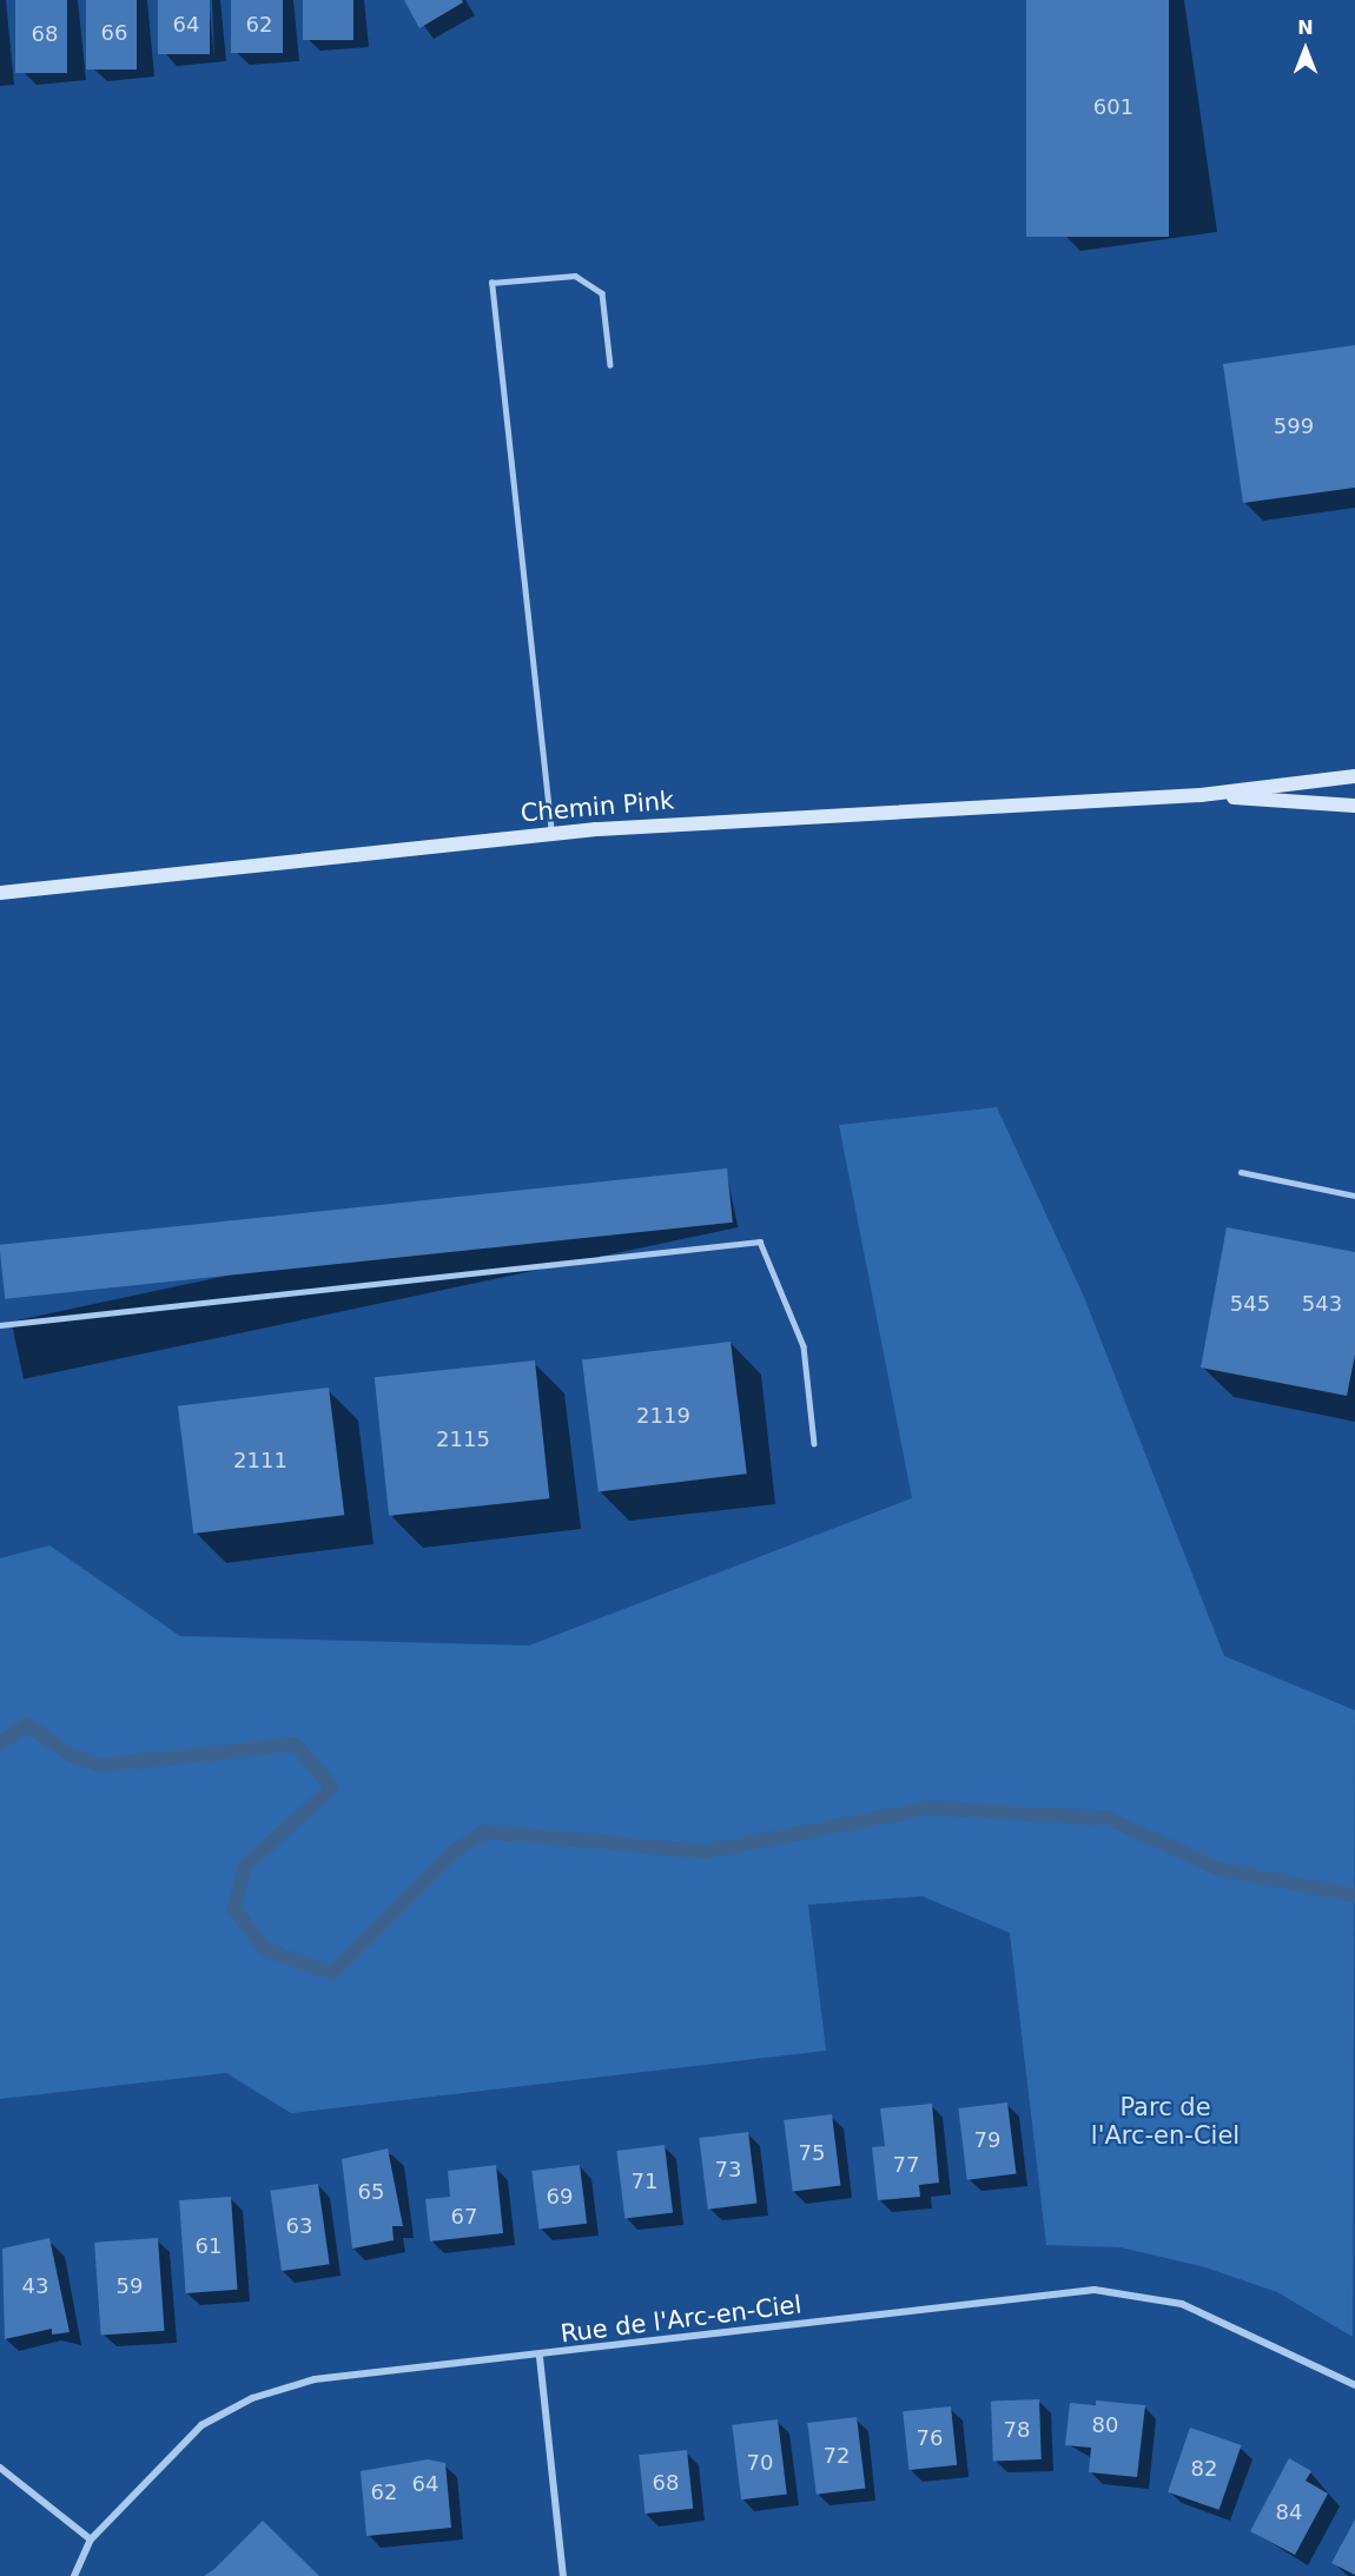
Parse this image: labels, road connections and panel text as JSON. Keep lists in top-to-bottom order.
{
  "streets": {
    "main road": ["Chemin Pink"],
    "street": ["Rue de l'Arc-en-Ciel"]
  },
  "parks": ["Parc de l'Arc-en-Ciel"],
  "house_numbers": [
    "64",
    "62",
    "66",
    "68",
    "601",
    "599",
    "545",
    "543",
    "2119",
    "2115",
    "2111",
    "79",
    "75",
    "77",
    "73",
    "71",
    "65",
    "69",
    "67",
    "63",
    "61",
    "43",
    "59",
    "80",
    "78",
    "76",
    "72",
    "70",
    "82",
    "68",
    "64",
    "62",
    "84"
  ],
  "north": "top"
}
